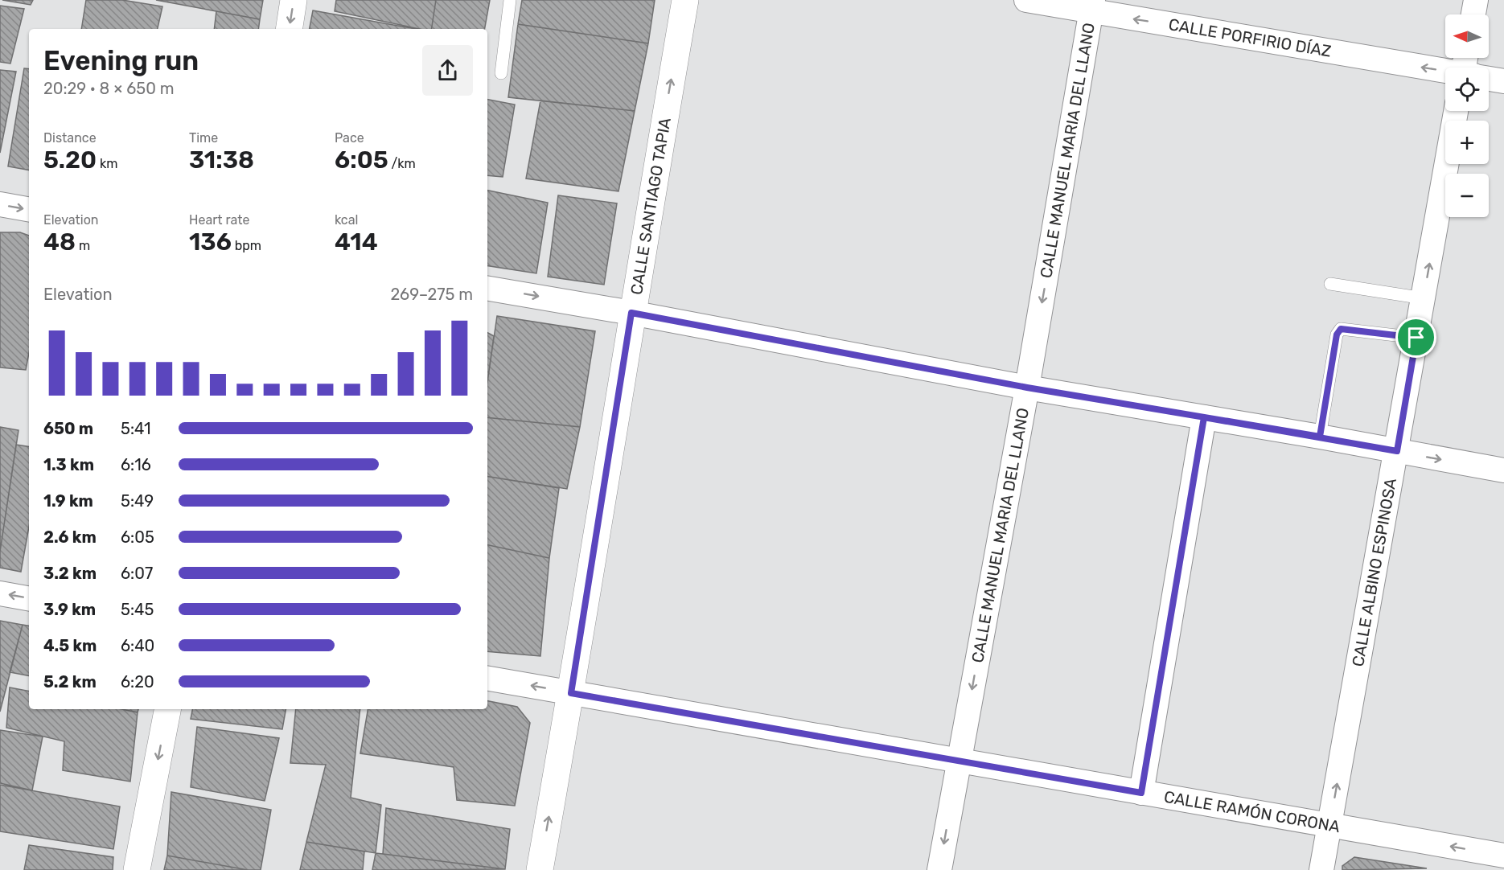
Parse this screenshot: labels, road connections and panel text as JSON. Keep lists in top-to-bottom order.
{
  "streets": {
    "street": [
      "CALLE PORFIRIO DÍAZ",
      "CALLE MANUEL MARIA DEL LLANO",
      "CALLE SANTIAGO TAPIA",
      "CALLE ALBINO ESPINOSA",
      "CALLE RAMÓN CORONA"
    ]
  },
  "crossings": [
    ["CALLE PORFIRIO DÍAZ", "CALLE MANUEL MARIA DEL LLANO"],
    ["CALLE MANUEL MARIA DEL LLANO", "CALLE RAMÓN CORONA"],
    ["CALLE SANTIAGO TAPIA", "CALLE RAMÓN CORONA"],
    ["CALLE ALBINO ESPINOSA", "CALLE RAMÓN CORONA"]
  ],
  "one_way": ["CALLE PORFIRIO DÍAZ", "CALLE SANTIAGO TAPIA"],
  "north": "left",
  "page": {
    "map_buttons": ["+", "−"],
    "heading": ["Evening run", "20:29 · 8 × 650 m"],
    "stats": [
      ["Distance", "5.20 km"],
      ["Time", "31:38"],
      ["Pace", "6:05 /km"],
      ["Elevation", "48 m"],
      ["Heart rate", "136 bpm"],
      ["kcal", "414"]
    ],
    "chart": ["Elevation", "269–275 m"],
    "list": [
      {
        "name": "650 m",
        "note": "5:41"
      },
      {
        "name": "1.3 km",
        "note": "6:16"
      },
      {
        "name": "1.9 km",
        "note": "5:49"
      },
      {
        "name": "2.6 km",
        "note": "6:05"
      },
      {
        "name": "3.2 km",
        "note": "6:07"
      },
      {
        "name": "3.9 km",
        "note": "5:45"
      },
      {
        "name": "4.5 km",
        "note": "6:40"
      },
      {
        "name": "5.2 km",
        "note": "6:20"
      }
    ]
  }
}
